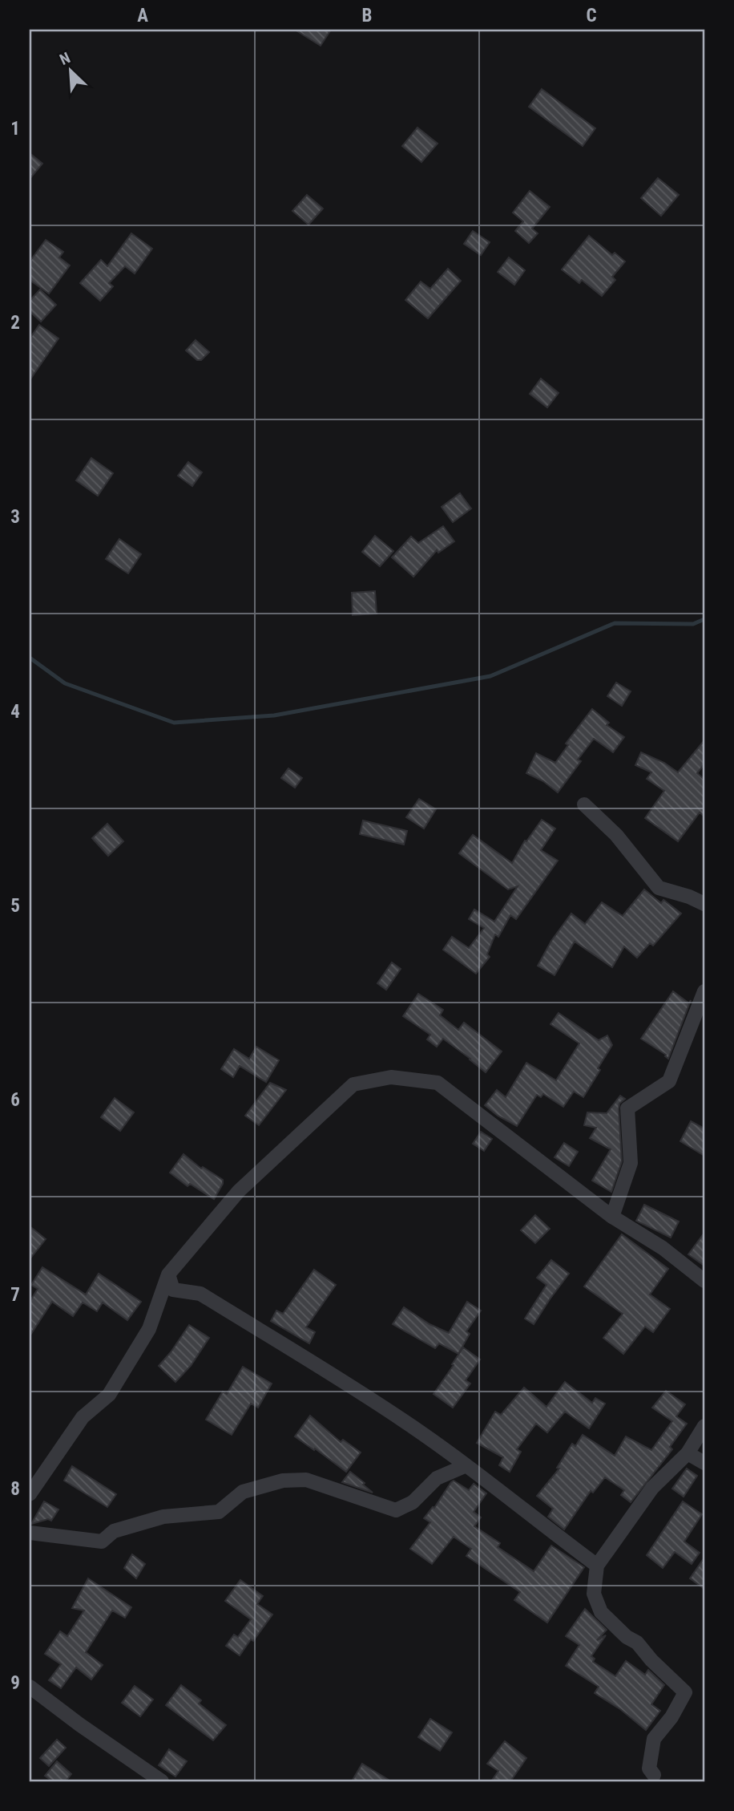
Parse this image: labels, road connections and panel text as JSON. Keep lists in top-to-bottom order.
{
  "north": "top left",
  "grid": {
    "columns": ["A", "B", "C"],
    "rows": [
      "1",
      "2",
      "3",
      "4",
      "5",
      "6",
      "7",
      "8",
      "9"
    ]
  }
}
